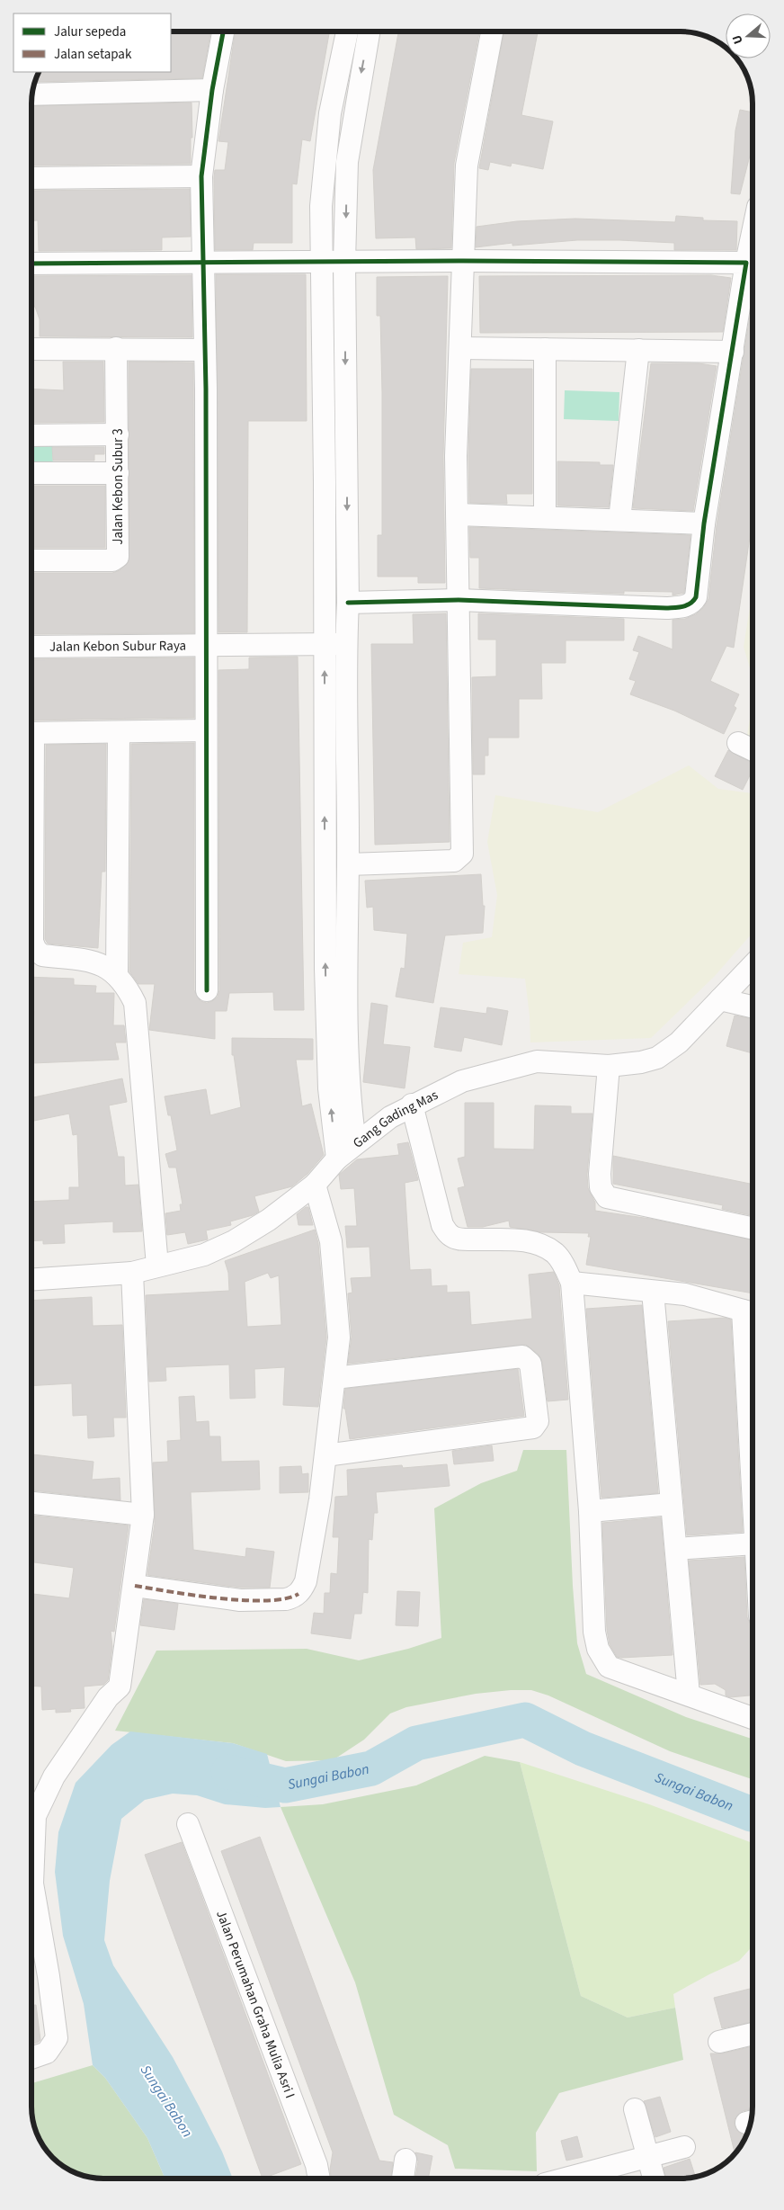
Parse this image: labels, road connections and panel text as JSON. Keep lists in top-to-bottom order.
{
  "streets": {
    "street": [
      "Jalan Kebon Subur 3",
      "Jalan Kebon Subur Raya",
      "Gang Gading Mas",
      "Jalan Perumahan Graha Mulia Asri I"
    ]
  },
  "water": ["Sungai Babon"],
  "legend": ["Jalur sepeda", "Jalan setapak"],
  "north": "left"
}
